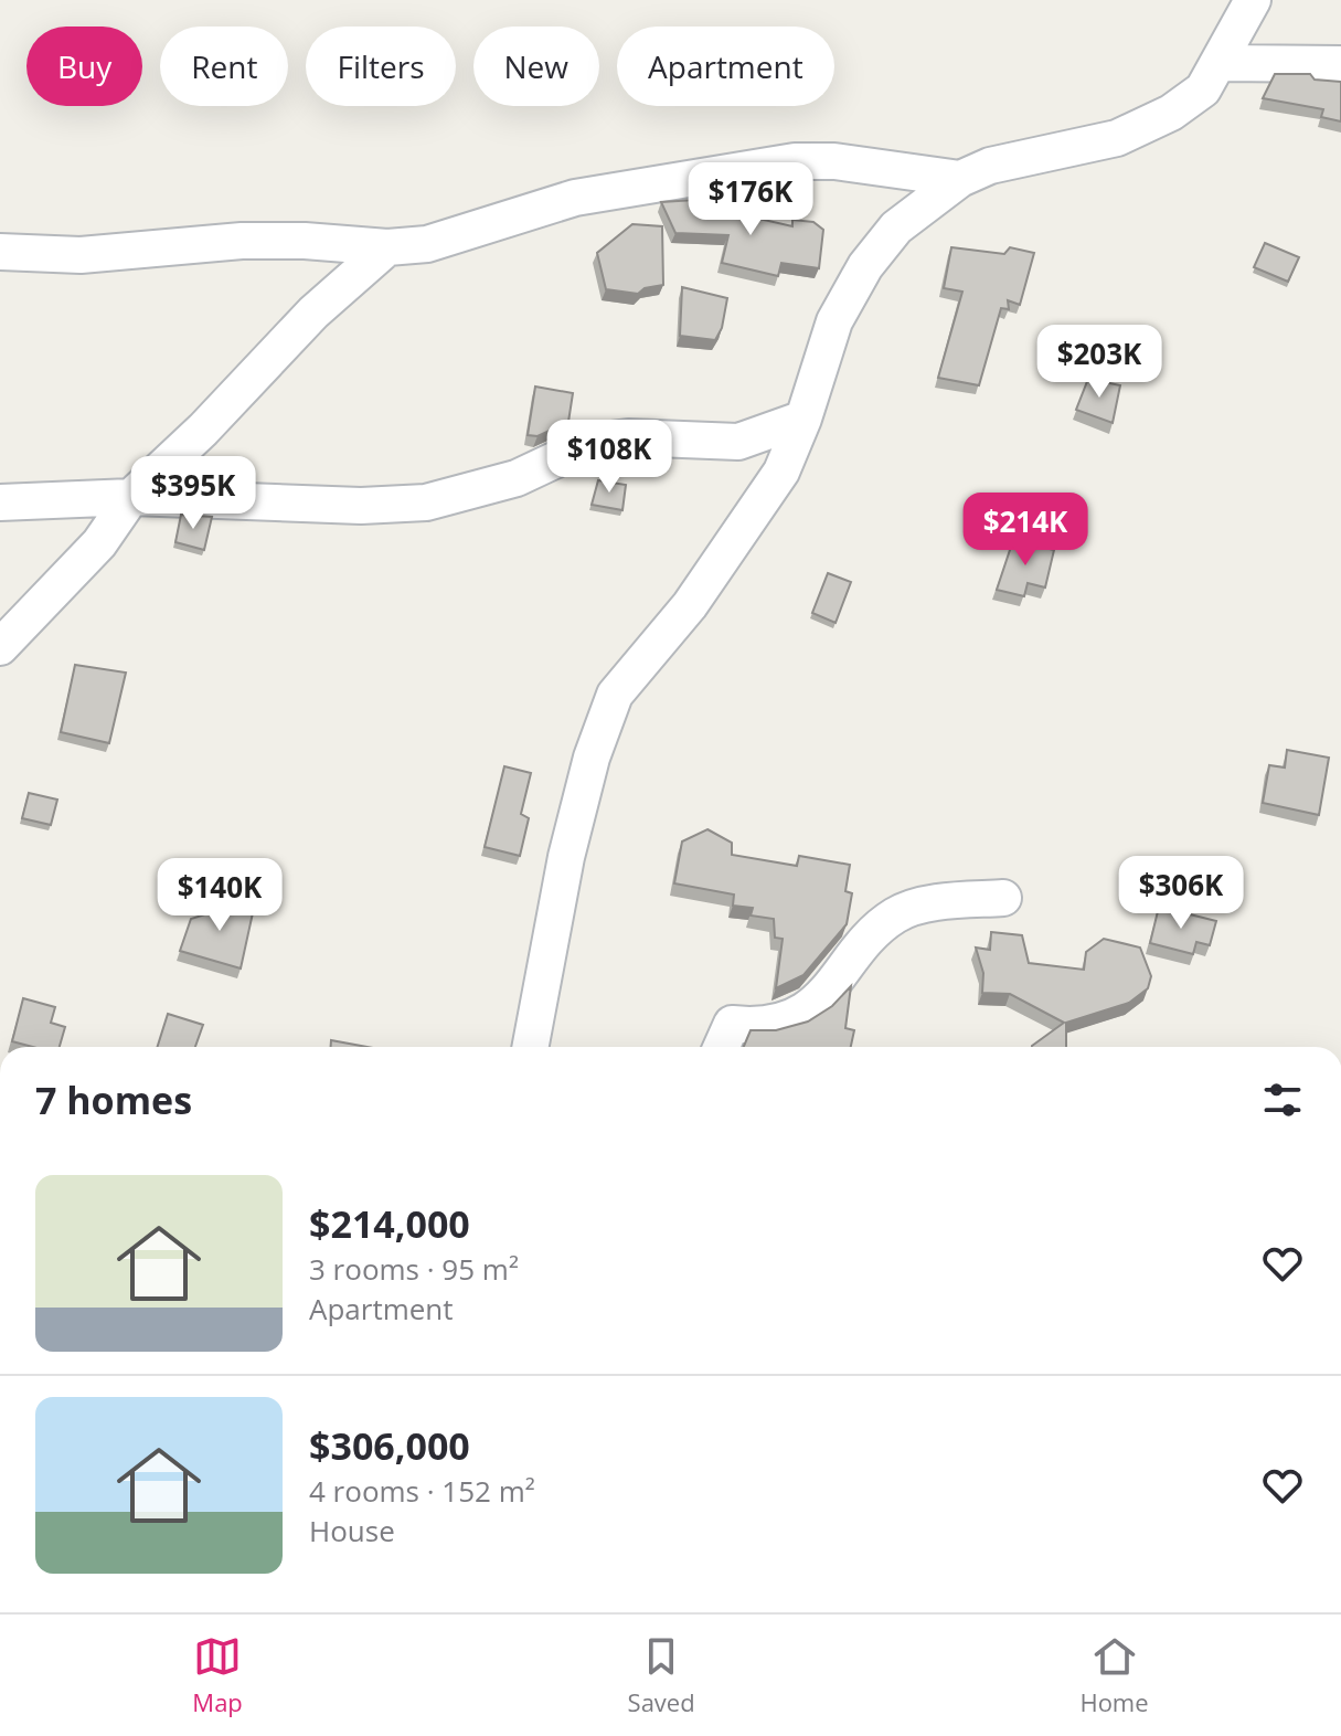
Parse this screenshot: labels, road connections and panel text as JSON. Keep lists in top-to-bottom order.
{
  "page": {
    "chip": [
      "Buy",
      "Rent",
      "Filters",
      "New",
      "Apartment"
    ],
    "price": [
      "$176K",
      "$203K",
      "$108K",
      "$395K",
      "$214K",
      "$306K",
      "$140K"
    ],
    "heading": "7 homes",
    "list": [
      {
        "name": "$214,000",
        "note": "3 rooms · 95 m² · Apartment"
      },
      {
        "name": "$306,000",
        "note": "4 rooms · 152 m² · House"
      }
    ],
    "tabs": ["Map", "Saved", "Home"]
  }
}
